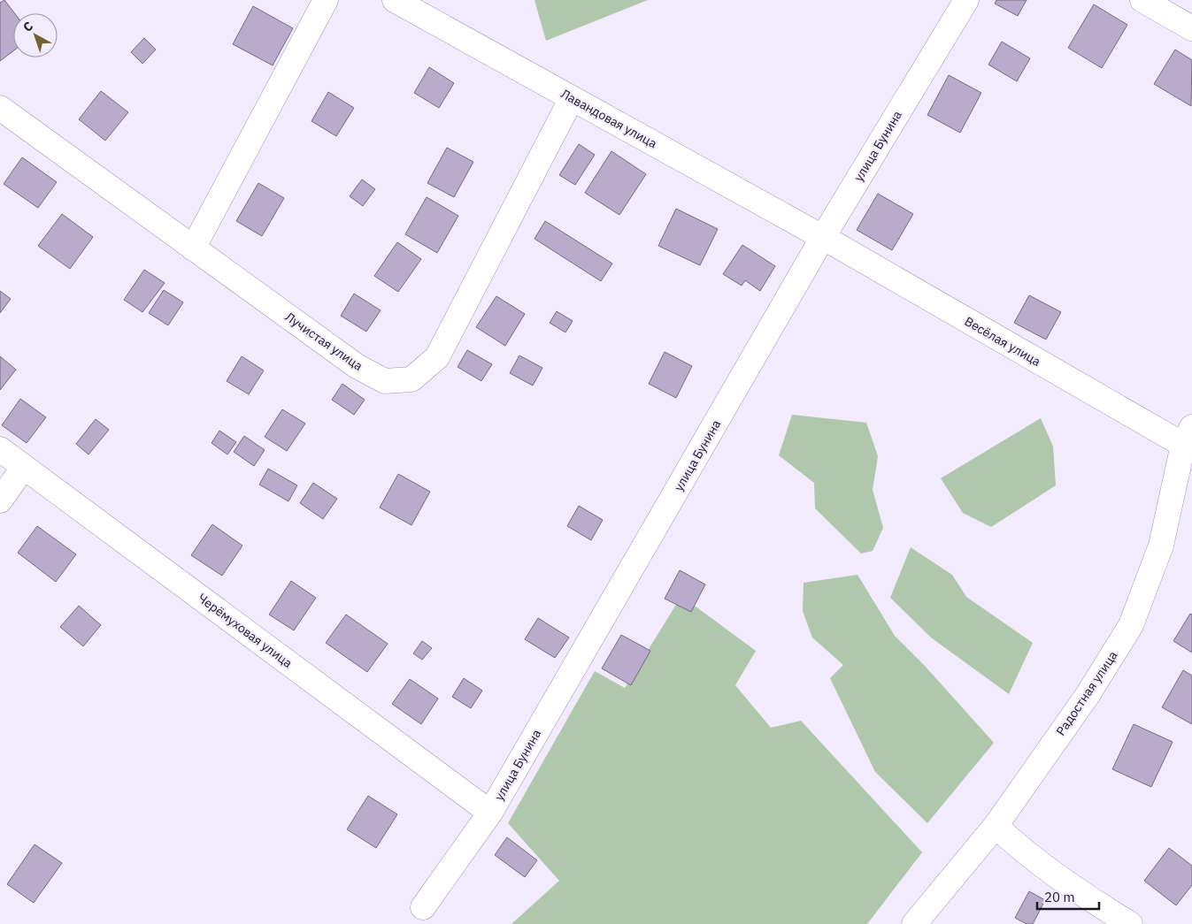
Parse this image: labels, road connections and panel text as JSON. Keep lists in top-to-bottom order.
{
  "streets": {
    "street": [
      "Лавандовая улица",
      "улица Бунина",
      "Лучистая улица",
      "Весёлая улица",
      "Черёмуховая улица",
      "Радостная улица"
    ]
  },
  "crossings": [
    ["Лавандовая улица", "улица Бунина"],
    ["Лавандовая улица", "Лучистая улица"],
    ["Лавандовая улица", "Весёлая улица"],
    ["улица Бунина", "Весёлая улица"],
    ["улица Бунина", "Черёмуховая улица"],
    ["Весёлая улица", "Радостная улица"]
  ],
  "scale_bar": "20 m",
  "north": "top left"
}
